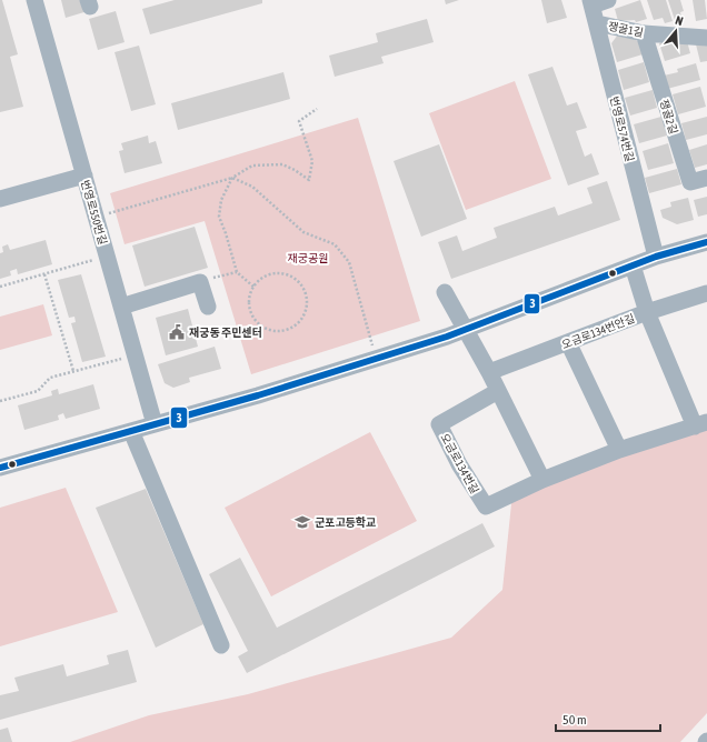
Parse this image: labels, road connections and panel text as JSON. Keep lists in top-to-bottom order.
{
  "streets": {
    "street": [
      "쟁골1길",
      "쟁골2길",
      "번영로574번길",
      "번영로550번길",
      "오금로134번안길",
      "오금로134번길"
    ]
  },
  "crossings": [
    ["쟁골1길", "쟁골2길"],
    ["쟁골1길", "번영로574번길"],
    ["오금로134번안길", "오금로134번길"]
  ],
  "parks": ["재궁공원"],
  "places": {
    "public building": ["재궁동 주민센터"],
    "school or university": ["군포고등학교"]
  },
  "lines": ["transit line 3"],
  "scale_bar": "50 m",
  "north": "top"
}
